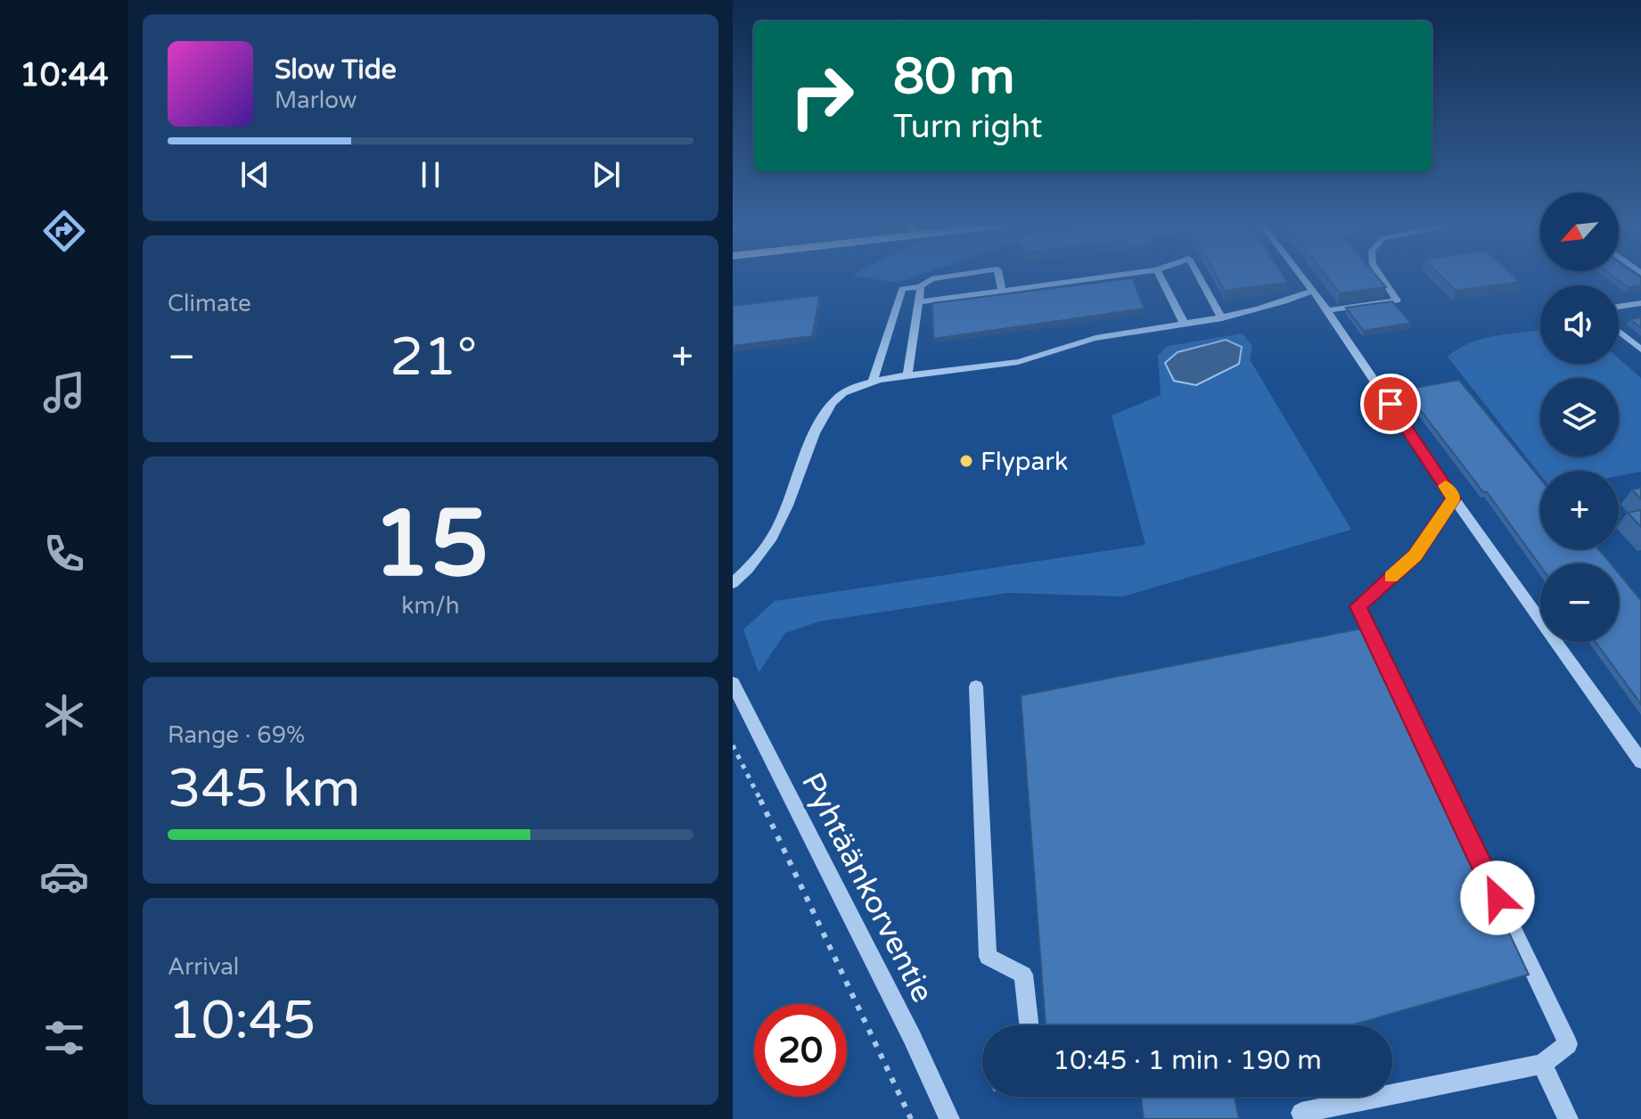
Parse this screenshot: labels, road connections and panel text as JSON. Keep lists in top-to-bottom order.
{
  "streets": {
    "street": ["Pyhtäänkorventie"]
  },
  "places": ["Flypark"],
  "north": "bottom left",
  "page": {
    "tabs": "10:44",
    "turn": ["80 m", "Turn right"],
    "song": ["Slow Tide", "Marlow"],
    "map_buttons": ["+", "−"],
    "tile": [
      "Climate",
      ["15", "km/h"],
      ["Range · 69%", "345 km"],
      ["Arrival", "10:45"]
    ],
    "heat": ["−", "21°", "+"],
    "limit": "20",
    "trip": "10:45 · 1 min · 190 m"
  }
}
